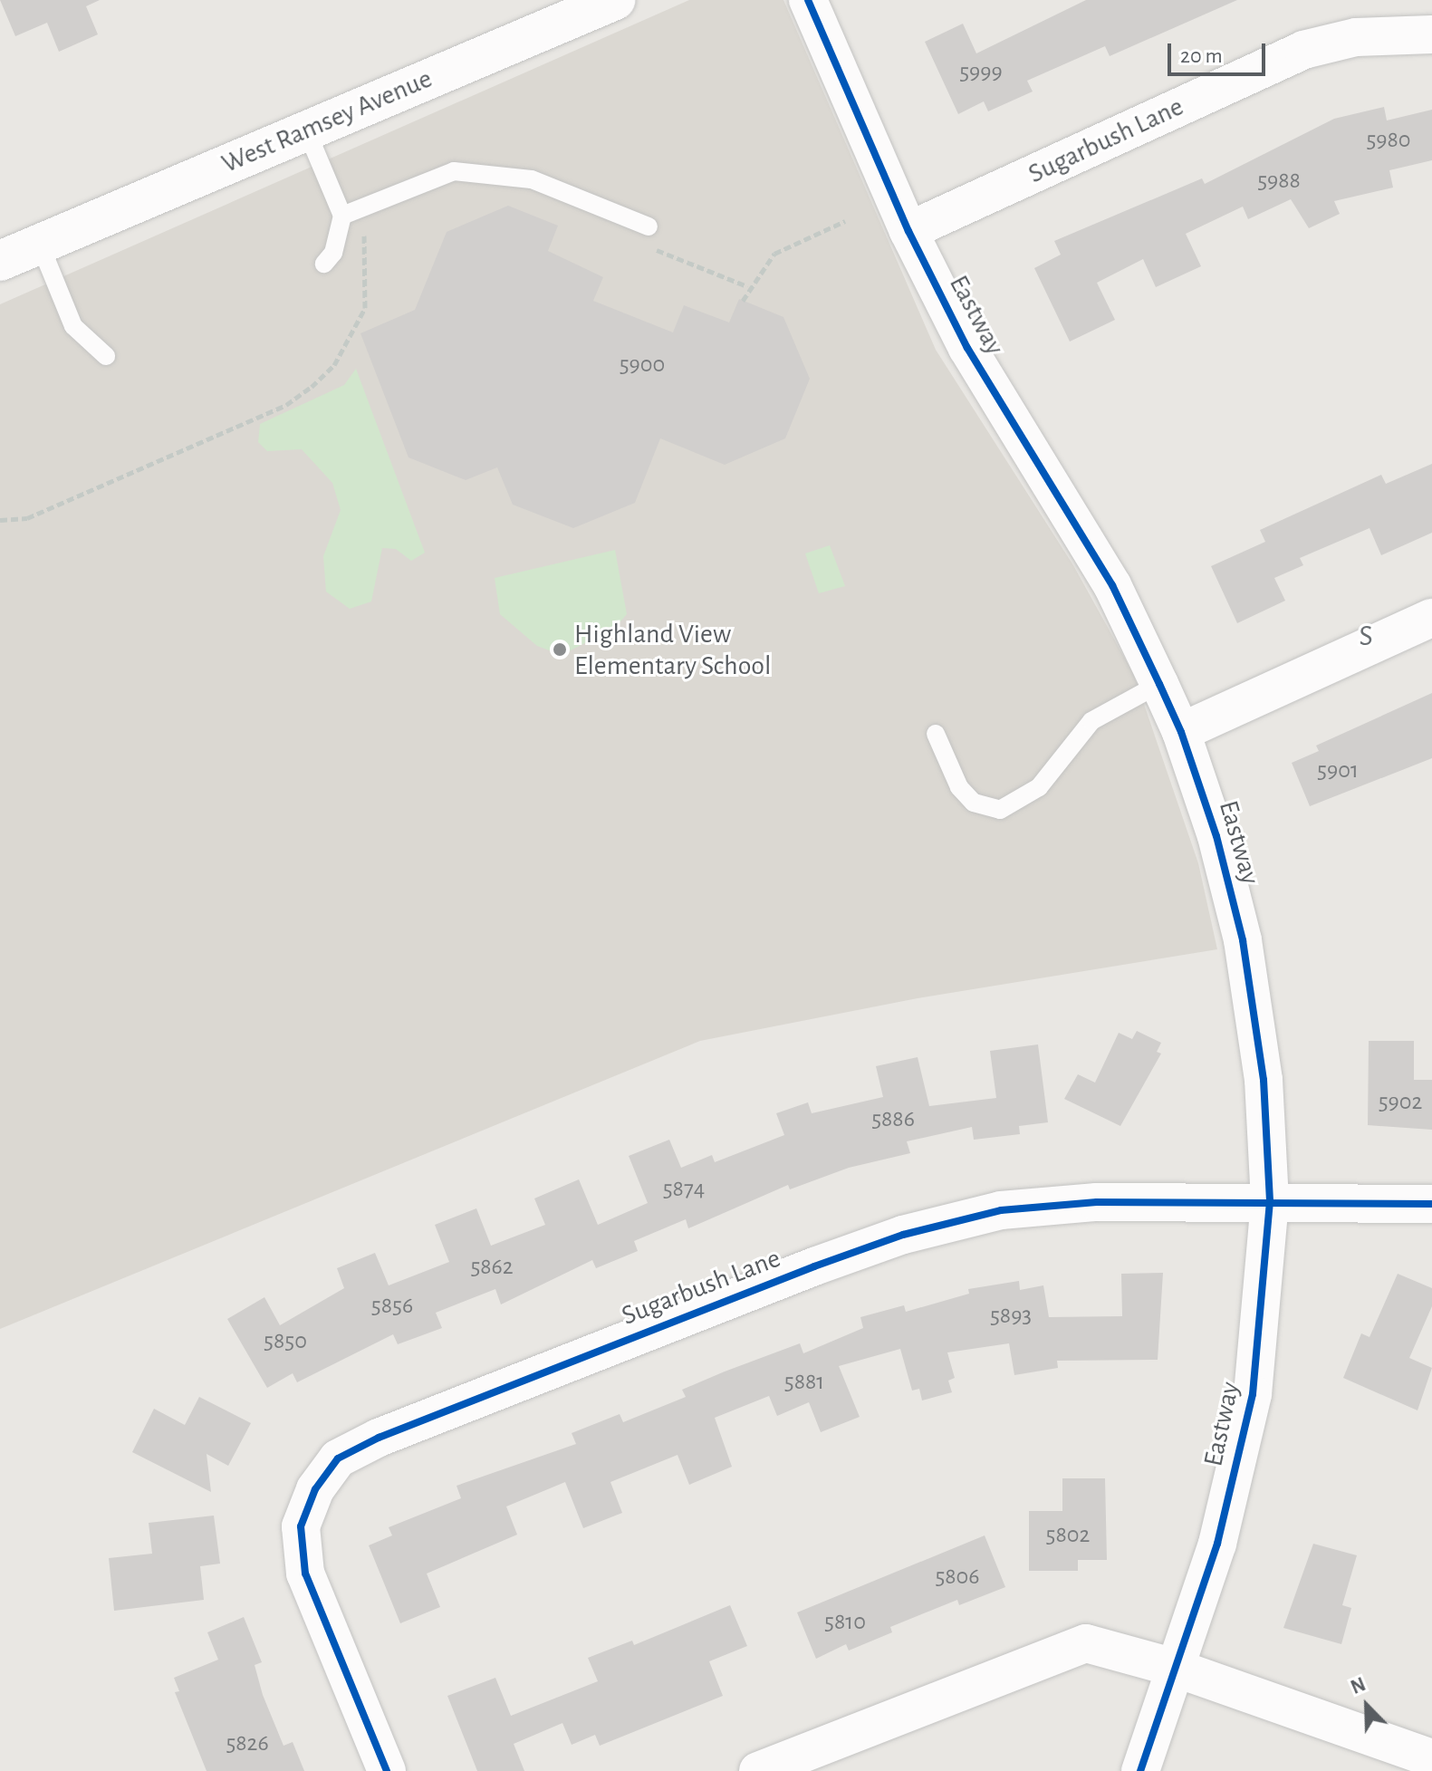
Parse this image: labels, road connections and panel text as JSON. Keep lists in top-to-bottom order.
{
  "streets": {
    "street": ["West Ramsey Avenue", "Sugarbush Lane", "Eastway"]
  },
  "crossings": [
    ["Sugarbush Lane", "Eastway"]
  ],
  "districts": ["S"],
  "places": ["Highland View Elementary School"],
  "house_numbers": [
    "5999",
    "5980",
    "5988",
    "5900",
    "5901",
    "5902",
    "5886",
    "5874",
    "5862",
    "5856",
    "5893",
    "5850",
    "5881",
    "5802",
    "5806",
    "5810",
    "5826"
  ],
  "scale_bar": "20 m",
  "north": "top left"
}
